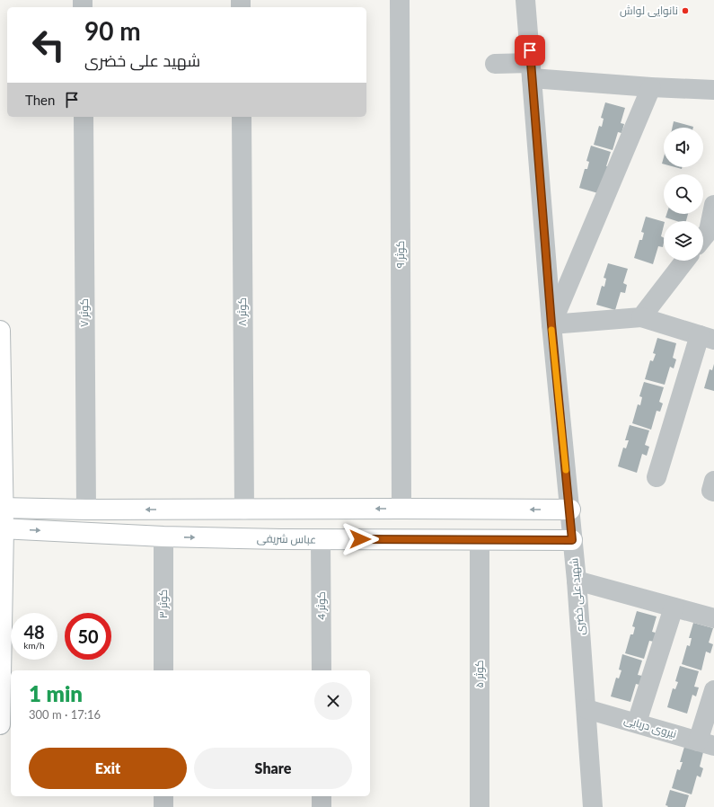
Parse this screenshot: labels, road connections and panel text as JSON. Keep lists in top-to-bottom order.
{
  "streets": {
    "main road": ["عباس شریفی"],
    "street": [
      "کوثر ۹",
      "کوثر ۸",
      "کوثر ۷",
      "شهید علی خضری",
      "کوثر ۳",
      "کوثر 4",
      "کوثر ۵",
      "نیروی دریایی"
    ]
  },
  "crossings": [
    ["عباس شریفی", "شهید علی خضری"],
    ["عباس شریفی", "کوثر ۳"],
    ["عباس شریفی", "کوثر 4"],
    ["عباس شریفی", "کوثر ۵"],
    ["شهید علی خضری", "نیروی دریایی"]
  ],
  "places": ["نانوایی لواش"],
  "page": {
    "turn": ["90 m", "شهید علی خضری"],
    "then": "Then",
    "speed": "48 km/h",
    "limit": "50",
    "heading": ["1 min", "300 m · 17:16"],
    "buttons": ["Exit", "Share"]
  }
}
